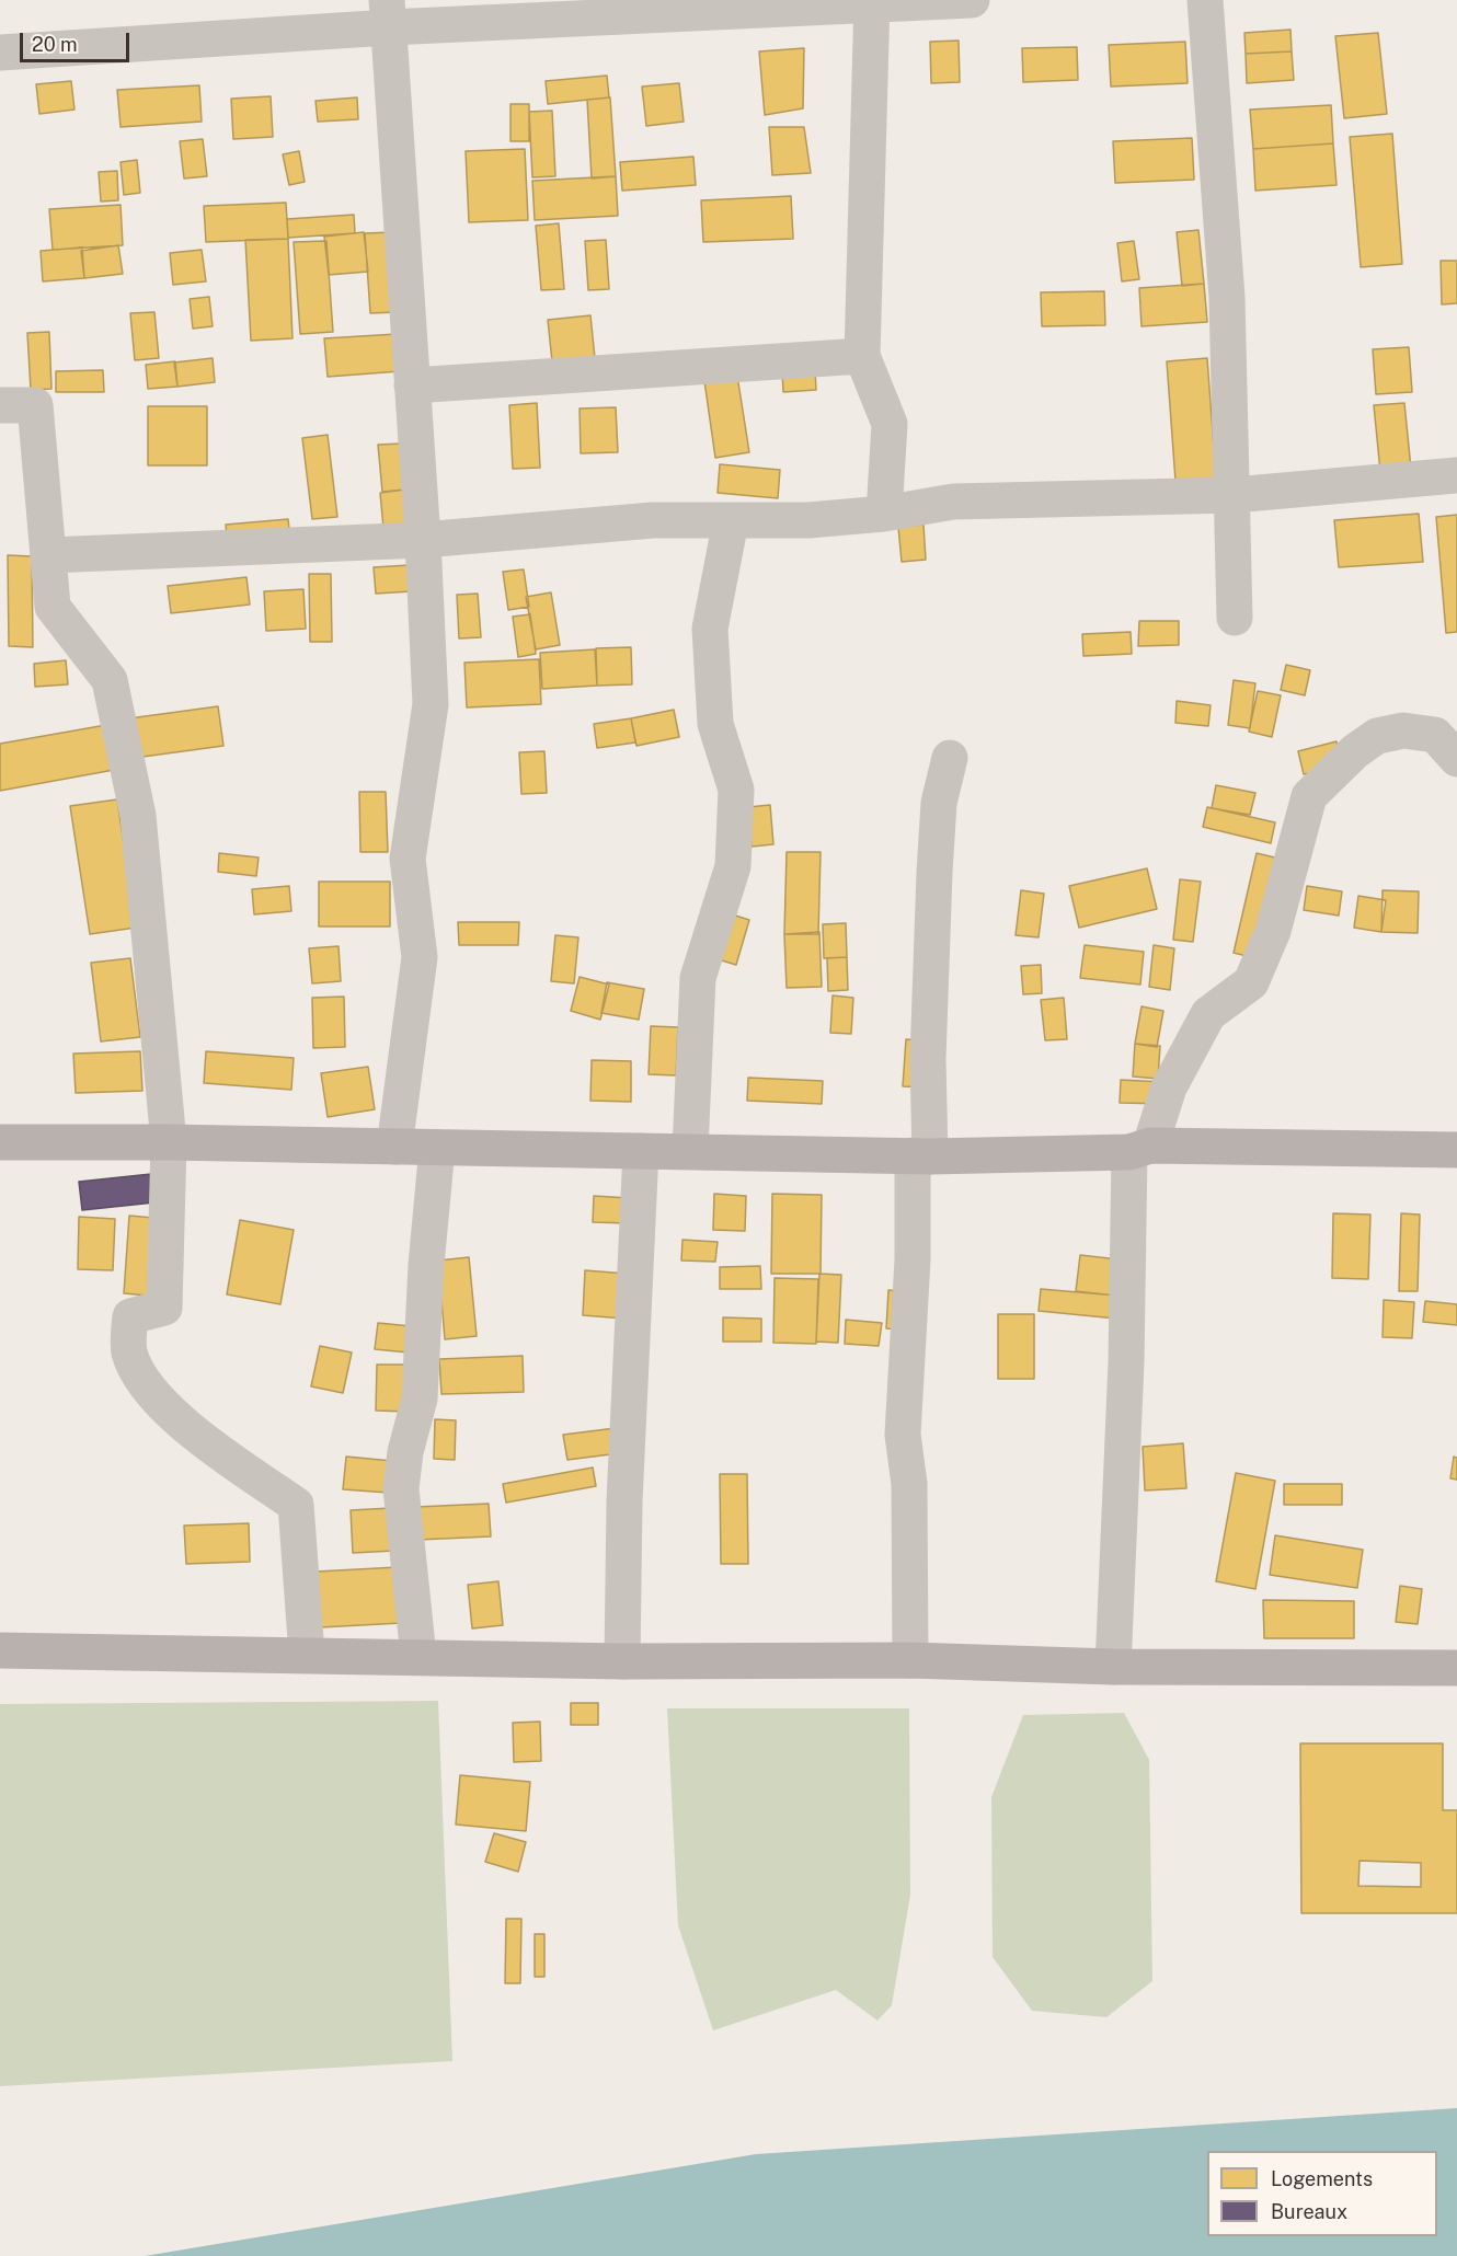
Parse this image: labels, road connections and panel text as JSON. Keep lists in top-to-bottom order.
{
  "legend": ["Logements", "Bureaux"],
  "scale_bar": "20 m"
}
